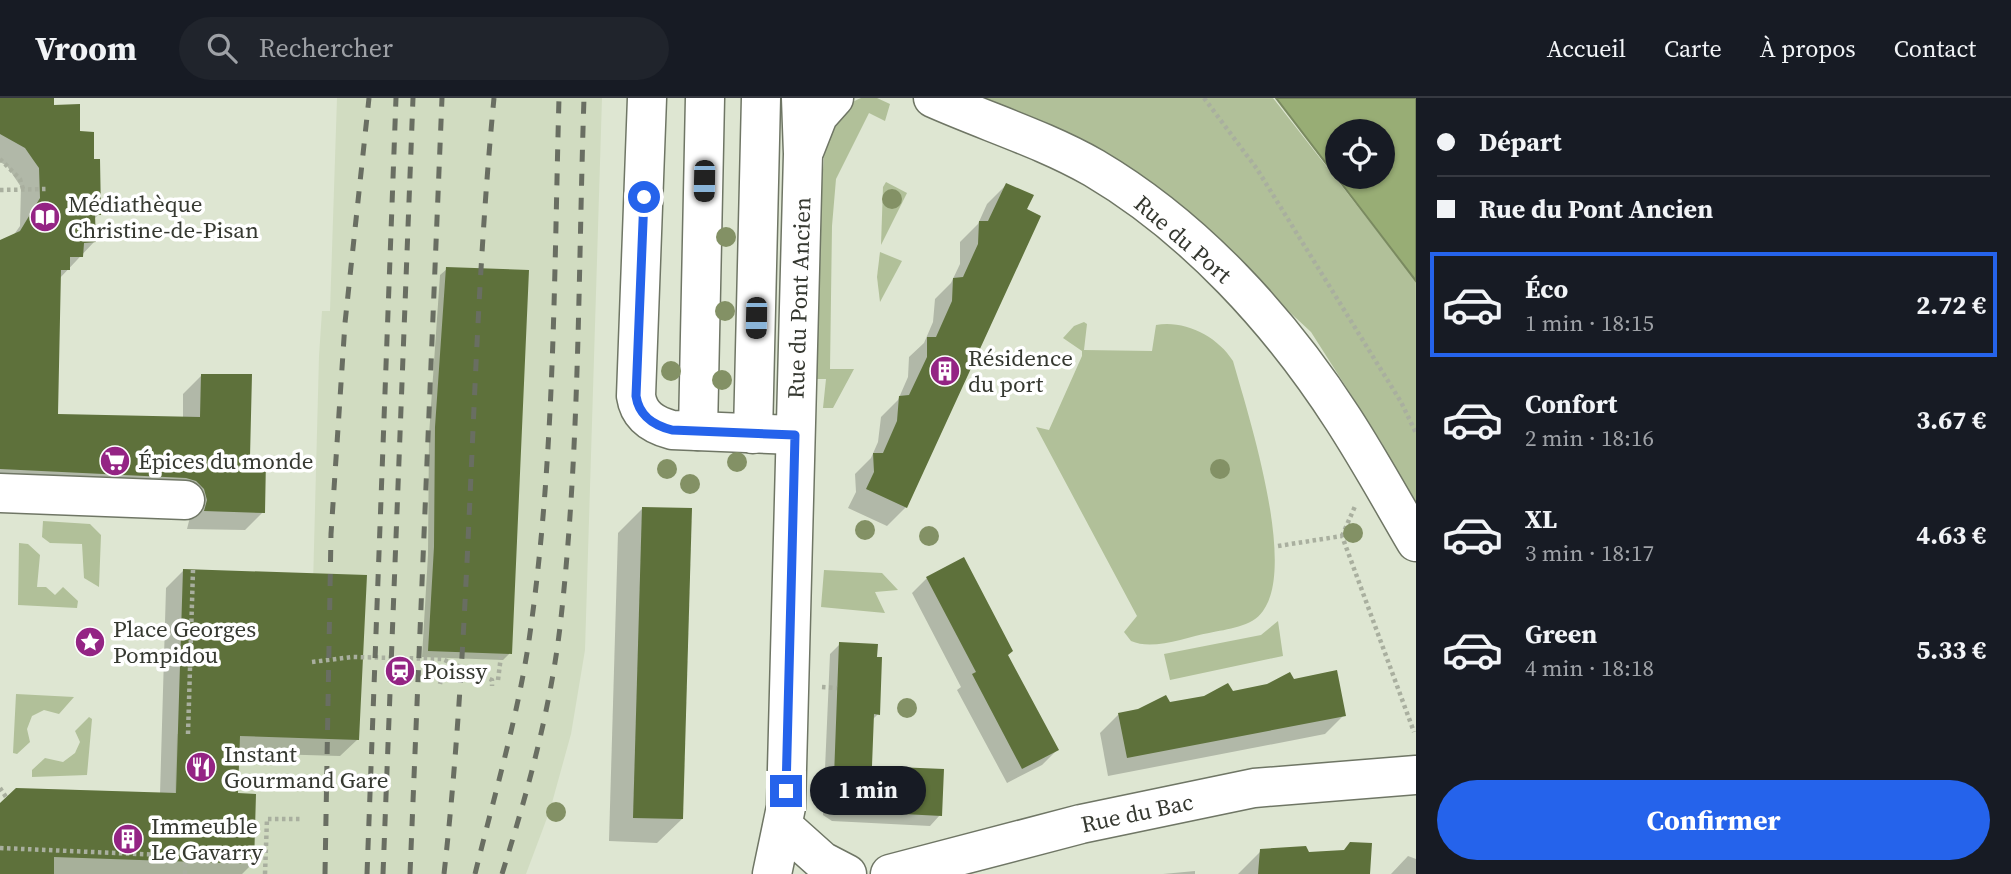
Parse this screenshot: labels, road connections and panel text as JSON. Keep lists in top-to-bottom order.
{
  "streets": {
    "main road": ["Rue du Port", "Rue du Pont Ancien", "Rue du Bac"]
  },
  "places": {
    "library": ["Médiathèque Christine-de-Pisan"],
    "building": ["Résidence du port", "Immeuble Le Gavarry"],
    "supermarket": ["Épices du monde"],
    "place": ["Place Georges Pompidou"],
    "station": ["Poissy"],
    "restaurant": ["Instant Gourmand Gare"]
  },
  "page": {
    "header": "Vroom",
    "search": "Rechercher",
    "nav": [
      "Accueil",
      "Carte",
      "À propos",
      "Contact"
    ],
    "banner": ["Départ", "Rue du Pont Ancien"],
    "list": [
      {
        "name": "Éco",
        "note": "1 min · 18:15",
        "value": "2.72 €"
      },
      {
        "name": "Confort",
        "note": "2 min · 18:16",
        "value": "3.67 €"
      },
      {
        "name": "XL",
        "note": "3 min · 18:17",
        "value": "4.63 €"
      },
      {
        "name": "Green",
        "note": "4 min · 18:18",
        "value": "5.33 €"
      }
    ],
    "bubble": "1 min",
    "buttons": "Confirmer"
  }
}
